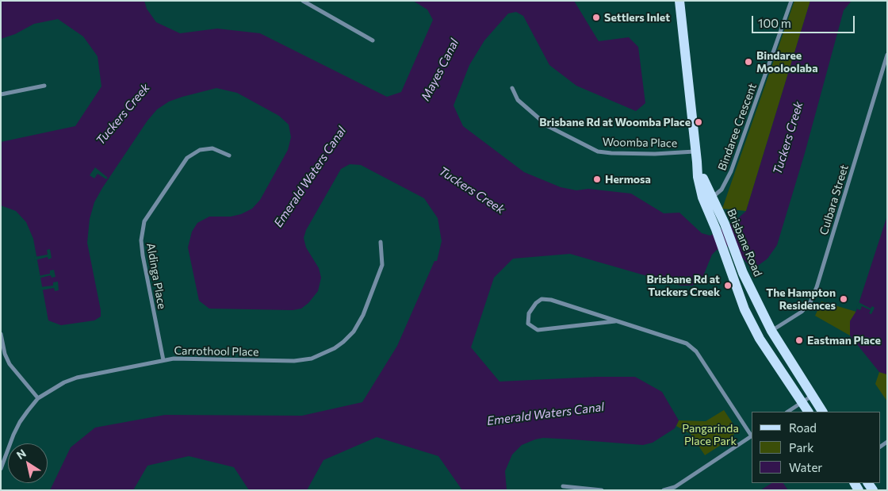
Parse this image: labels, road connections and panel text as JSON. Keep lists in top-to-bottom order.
{
  "streets": {
    "main road": ["Brisbane Road"],
    "street": [
      "Bindaree Crescent",
      "Woomba Place",
      "Culbara Street",
      "Aldinga Place",
      "Carrothool Place"
    ]
  },
  "crossings": [
    ["Bindaree Crescent", "Brisbane Road"],
    ["Woomba Place", "Brisbane Road"],
    ["Culbara Street", "Brisbane Road"],
    ["Aldinga Place", "Carrothool Place"]
  ],
  "water": ["Mayes Canal", "Tuckers Creek", "Emerald Waters Canal"],
  "parks": ["Pangarinda Place Park"],
  "places": [
    "Settlers Inlet",
    "Bindaree Mooloolaba",
    "Brisbane Rd at Woomba Place",
    "Hermosa",
    "Brisbane Rd at Tuckers Creek",
    "The Hampton Residences",
    "Eastman Place"
  ],
  "legend": ["Road", "Park", "Water"],
  "scale_bar": "100 m",
  "north": "top left"
}
